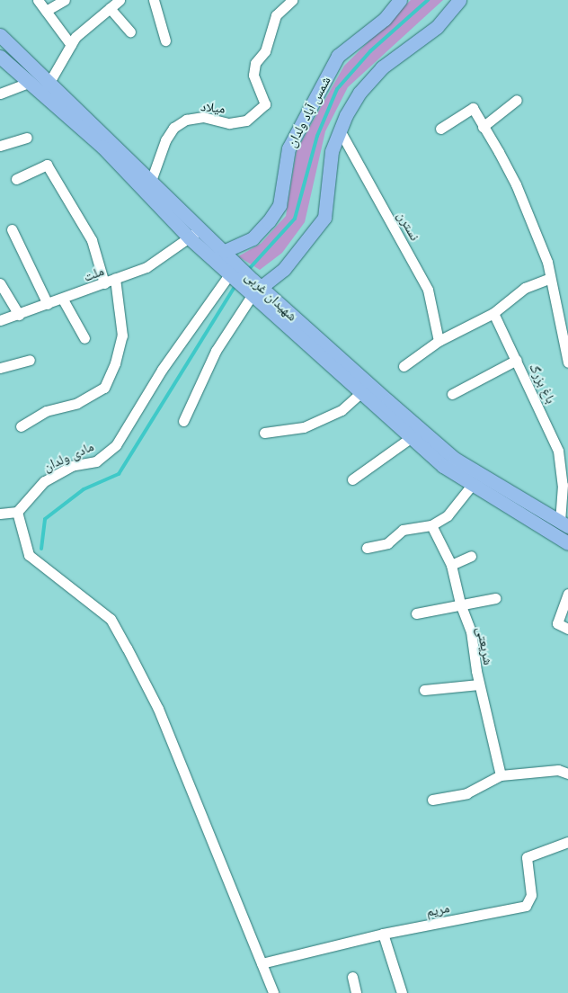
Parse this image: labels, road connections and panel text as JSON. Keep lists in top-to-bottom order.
{
  "streets": {
    "main road": ["شمس آباد ولدان", "شهیدان غربی"],
    "street": [
      "میلاد",
      "نسترن",
      "ملت",
      "باغ بزرگ",
      "مادی ولدان",
      "شریعتی",
      "مریم"
    ]
  },
  "crossings": [
    ["میلاد", "شهیدان غربی"],
    ["شمس آباد ولدان", "شهیدان غربی"],
    ["ملت", "شهیدان غربی"],
    ["شهیدان غربی", "باغ بزرگ"],
    ["شهیدان غربی", "مادی ولدان"]
  ]
}
